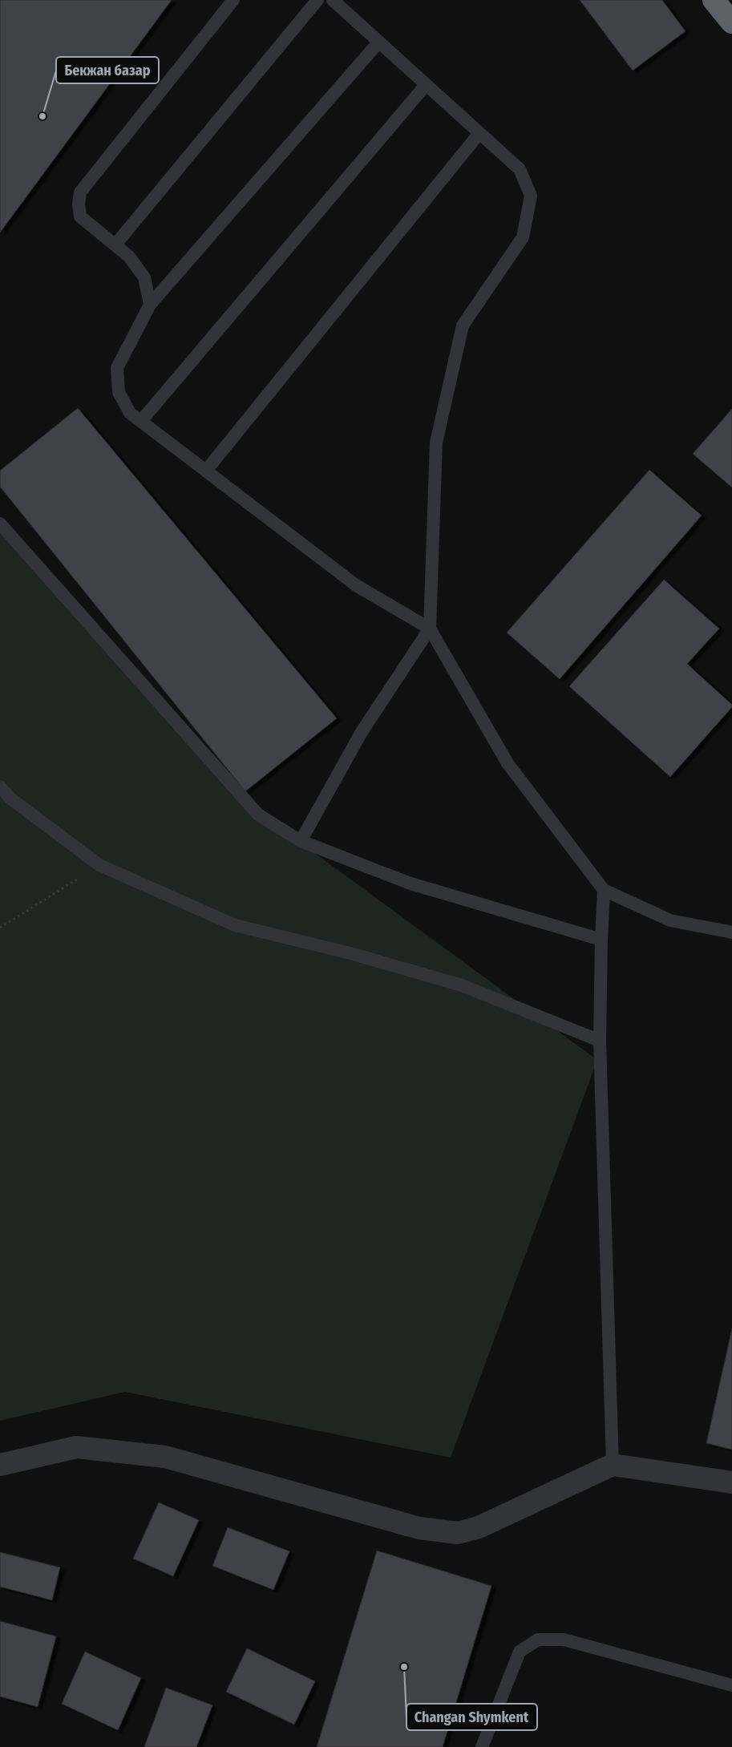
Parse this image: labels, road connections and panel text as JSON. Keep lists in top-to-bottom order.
{
  "places": ["Бекжан базар", "Changan Shymkent"]
}
